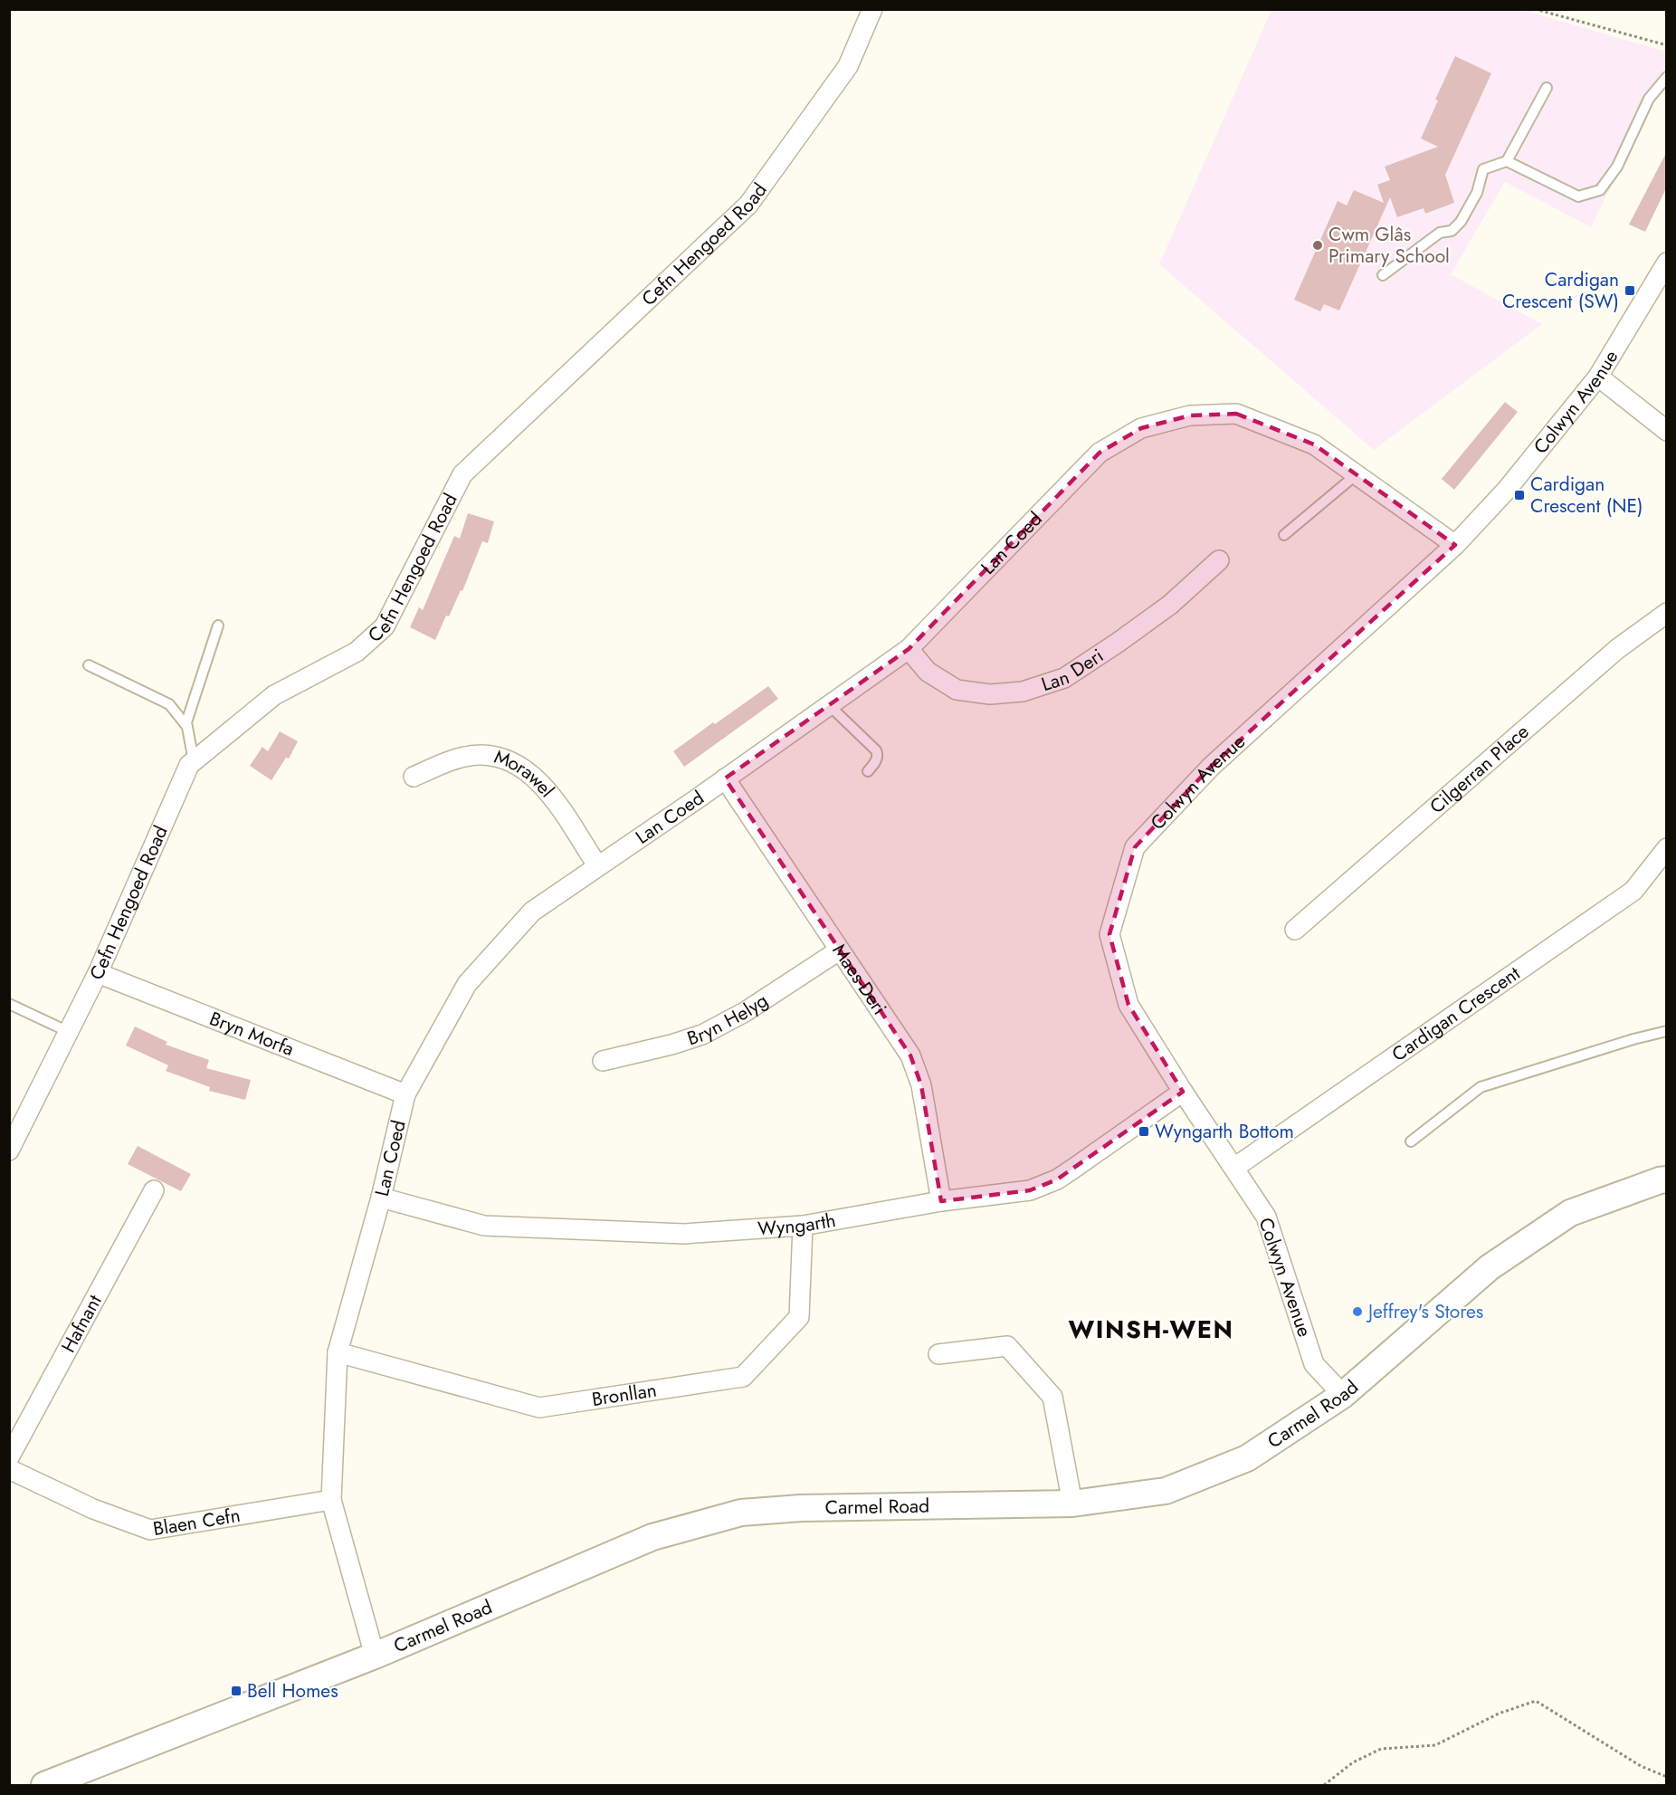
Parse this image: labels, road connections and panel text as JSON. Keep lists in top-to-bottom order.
{
  "streets": {
    "street": [
      "Cefn Hengoed Road",
      "Colwyn Avenue",
      "Lan Coed",
      "Lan Deri",
      "Cilgerran Place",
      "Morawel",
      "Maes-Deri",
      "Cardigan Crescent",
      "Bryn Helyg",
      "Bryn Morfa",
      "Wyngarth",
      "Hafnant",
      "Bronllan",
      "Carmel Road",
      "Blaen Cefn"
    ]
  },
  "crossings": [
    ["Cefn Hengoed Road", "Bryn Morfa"],
    ["Colwyn Avenue", "Lan Coed"],
    ["Colwyn Avenue", "Cardigan Crescent"],
    ["Colwyn Avenue", "Wyngarth"],
    ["Colwyn Avenue", "Carmel Road"],
    ["Lan Coed", "Lan Deri"],
    ["Lan Coed", "Morawel"],
    ["Lan Coed", "Maes-Deri"],
    ["Lan Coed", "Bryn Morfa"],
    ["Lan Coed", "Wyngarth"],
    ["Lan Coed", "Bronllan"],
    ["Lan Coed", "Carmel Road"],
    ["Lan Coed", "Blaen Cefn"],
    ["Maes-Deri", "Bryn Helyg"],
    ["Maes-Deri", "Wyngarth"],
    ["Wyngarth", "Bronllan"]
  ],
  "districts": ["WINSH-WEN"],
  "places": {
    "other": ["Cwm Glâs Primary School", "Jeffrey's Stores"],
    "transit": [
      "Cardigan Crescent (SW)",
      "Cardigan Crescent (NE)",
      "Wyngarth Bottom",
      "Bell Homes"
    ]
  }
}
